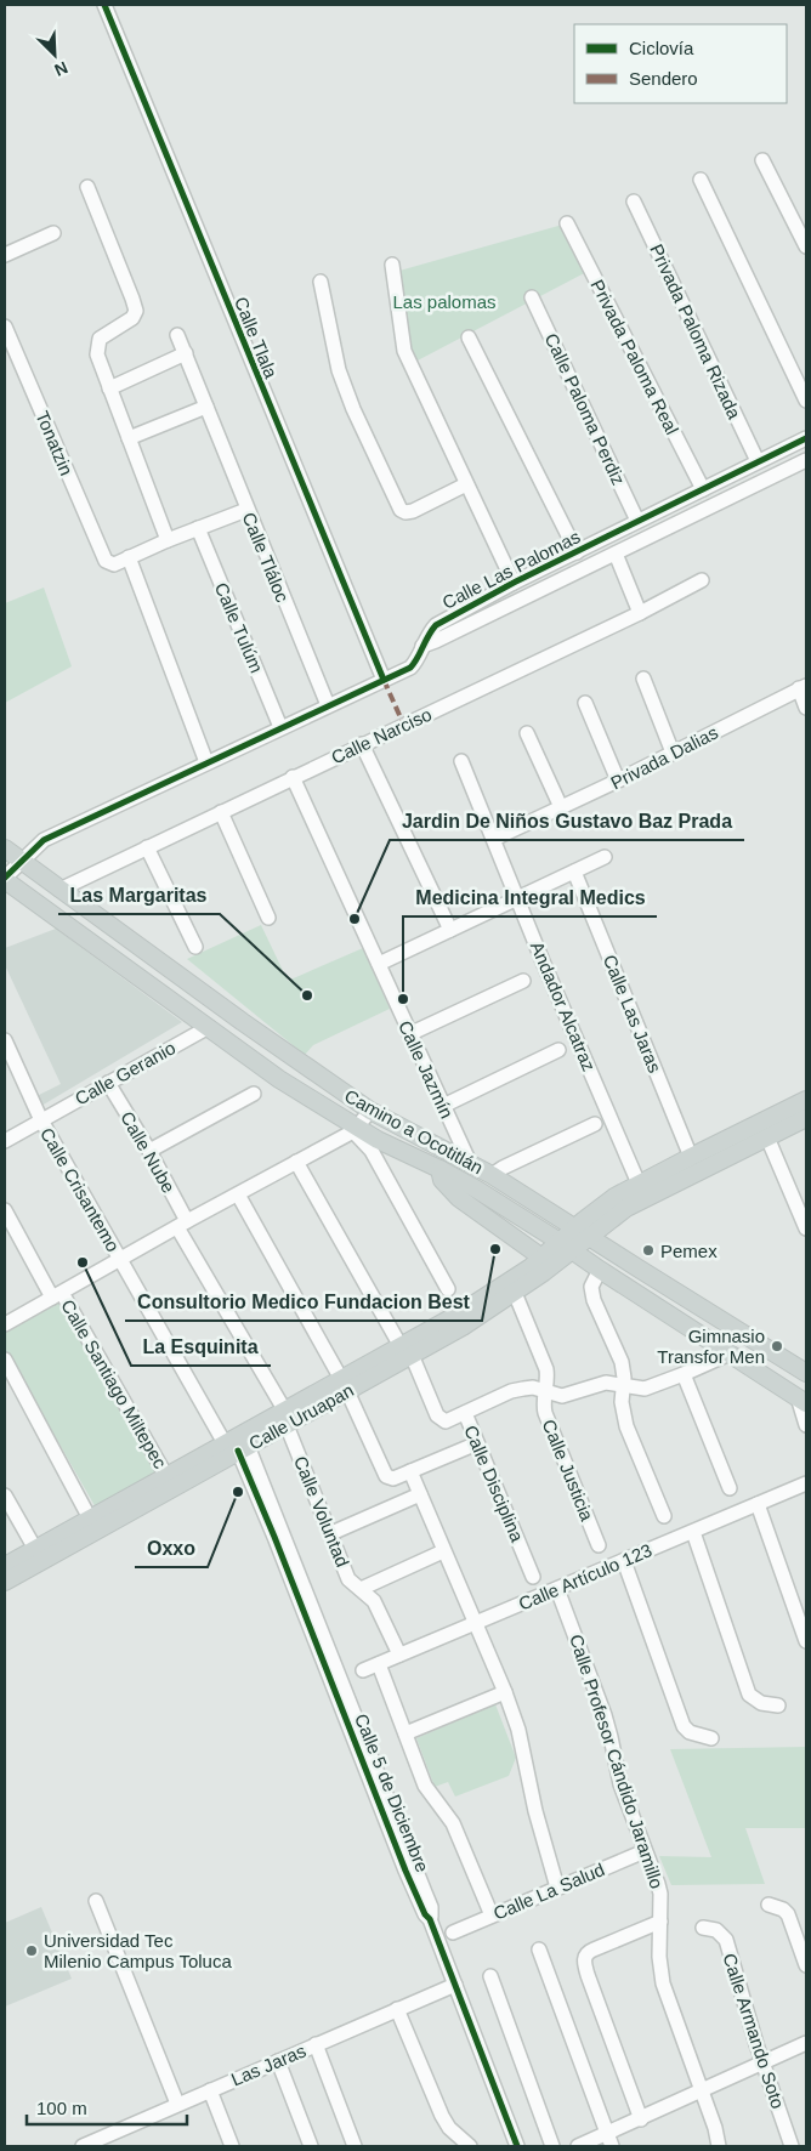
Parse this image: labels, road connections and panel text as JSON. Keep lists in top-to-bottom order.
{
  "streets": {
    "main road": ["Camino a Ocotitlán", "Calle Uruapan"],
    "street": [
      "Privada Paloma Rizada",
      "Calle Tlala",
      "Privada Paloma Real",
      "Calle Paloma Perdiz",
      "Tonatzin",
      "Calle Tláloc",
      "Calle Las Palomas",
      "Calle Tulúm",
      "Calle Narciso",
      "Privada Dalias",
      "Andador Alcatraz",
      "Calle Las Jaras",
      "Calle Jazmín",
      "Calle Geranio",
      "Calle Nube",
      "Calle Crisantemo",
      "Calle Santiago Miltepec",
      "Calle Justicia",
      "Calle Disciplina",
      "Calle Voluntad",
      "Calle Artículo 123",
      "Calle Profesor Cándido Jaramillo",
      "Calle 5 de Diciembre",
      "Calle La Salud",
      "Calle Armando Soto",
      "Las Jaras"
    ]
  },
  "crossings": [
    ["Privada Paloma Rizada", "Calle Las Palomas"],
    ["Calle Tlala", "Calle Las Palomas"],
    ["Privada Paloma Real", "Calle Las Palomas"],
    ["Calle Paloma Perdiz", "Calle Las Palomas"],
    ["Calle Tláloc", "Calle Las Palomas"],
    ["Calle Las Palomas", "Calle Tulúm"],
    ["Calle Las Palomas", "Camino a Ocotitlán"],
    ["Calle Narciso", "Calle Jazmín"],
    ["Calle Narciso", "Camino a Ocotitlán"],
    ["Privada Dalias", "Andador Alcatraz"],
    ["Calle Jazmín", "Camino a Ocotitlán"],
    ["Calle Geranio", "Camino a Ocotitlán"],
    ["Calle Geranio", "Calle Nube"],
    ["Calle Geranio", "Calle Crisantemo"],
    ["Camino a Ocotitlán", "Calle Uruapan"],
    ["Calle Nube", "Calle Uruapan"],
    ["Calle Nube", "Calle Voluntad"],
    ["Calle Crisantemo", "Calle Uruapan"],
    ["Calle Crisantemo", "Calle 5 de Diciembre"],
    ["Calle Santiago Miltepec", "Calle Uruapan"],
    ["Calle Uruapan", "Calle Justicia"],
    ["Calle Uruapan", "Calle Disciplina"],
    ["Calle Uruapan", "Calle Voluntad"],
    ["Calle Uruapan", "Calle 5 de Diciembre"],
    ["Calle Voluntad", "Calle Artículo 123"],
    ["Calle Artículo 123", "Calle Profesor Cándido Jaramillo"],
    ["Calle Profesor Cándido Jaramillo", "Calle La Salud"],
    ["Calle 5 de Diciembre", "Las Jaras"]
  ],
  "parks": ["Las palomas"],
  "places": [
    "Jardin De Niños Gustavo Baz Prada",
    "Las Margaritas",
    "Medicina Integral Medics",
    "Consultorio Medico Fundacion Best",
    "Pemex",
    "La Esquinita",
    "Gimnasio Transfor Men",
    "Oxxo",
    "Universidad Tec Milenio Campus Toluca"
  ],
  "legend": ["Ciclovía", "Sendero"],
  "scale_bar": "100 m",
  "north": "bottom right"
}
